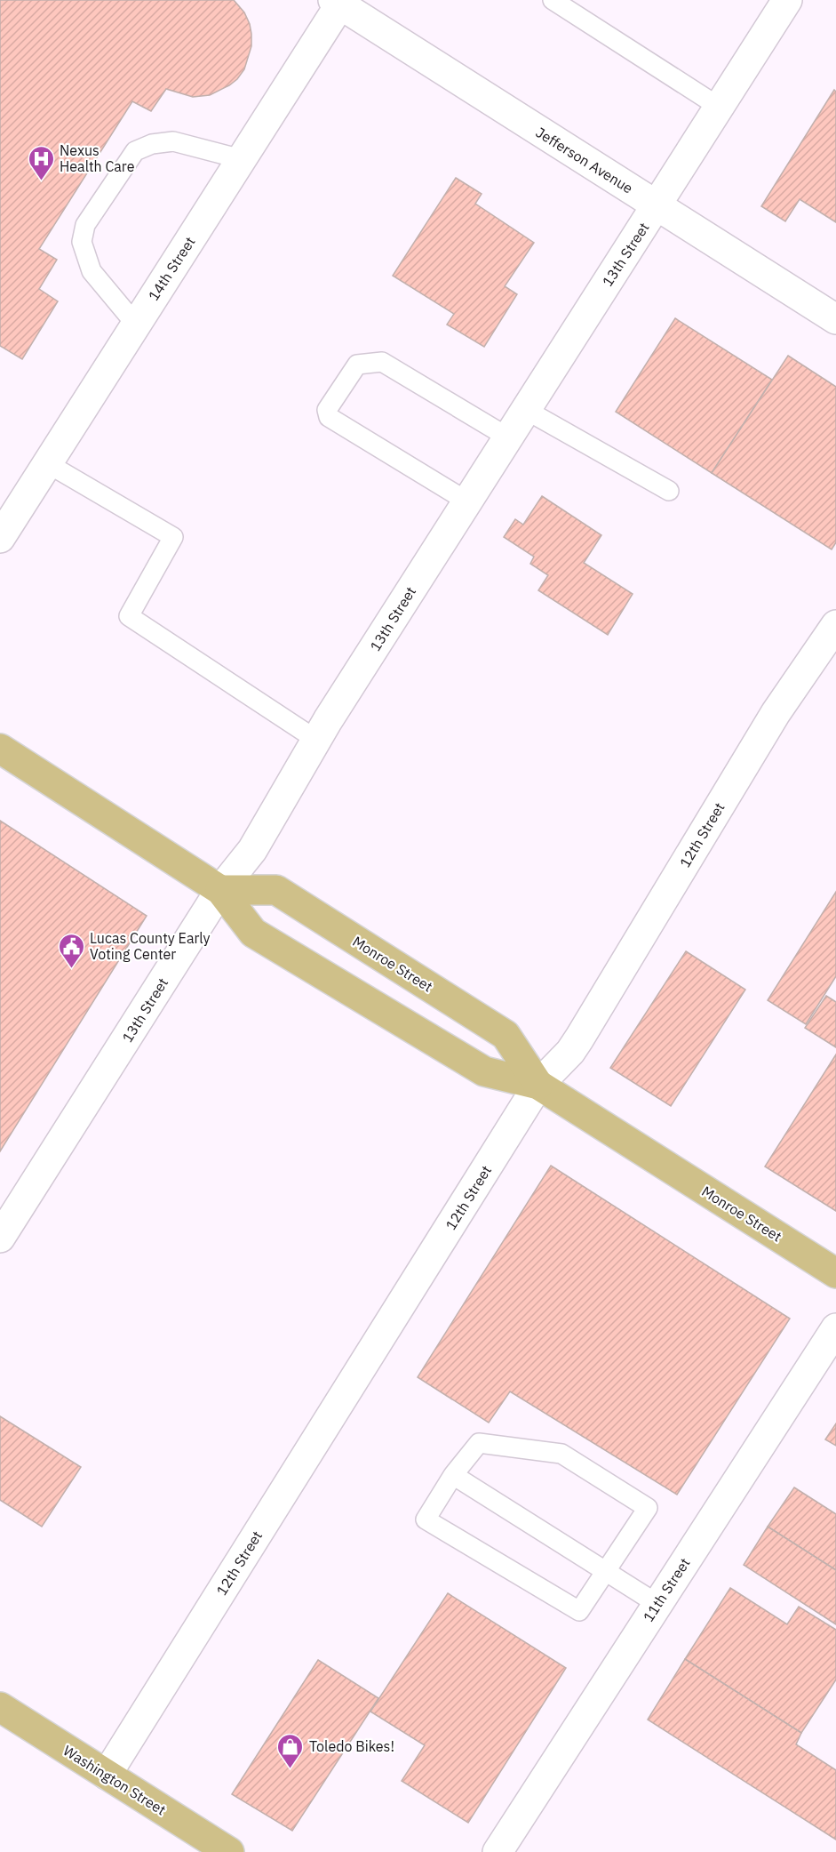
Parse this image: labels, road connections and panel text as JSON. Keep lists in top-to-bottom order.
{
  "streets": {
    "main road": ["Monroe Street", "Washington Street"],
    "street": [
      "Jefferson Avenue",
      "13th Street",
      "14th Street",
      "12th Street",
      "11th Street"
    ]
  },
  "crossings": [
    ["Jefferson Avenue", "13th Street"],
    ["Jefferson Avenue", "14th Street"],
    ["13th Street", "Monroe Street"],
    ["12th Street", "Monroe Street"],
    ["12th Street", "Washington Street"]
  ],
  "places": {
    "hospital": ["Nexus Health Care"],
    "public building": ["Lucas County Early Voting Center"],
    "shop": ["Toledo Bikes!"]
  }
}
